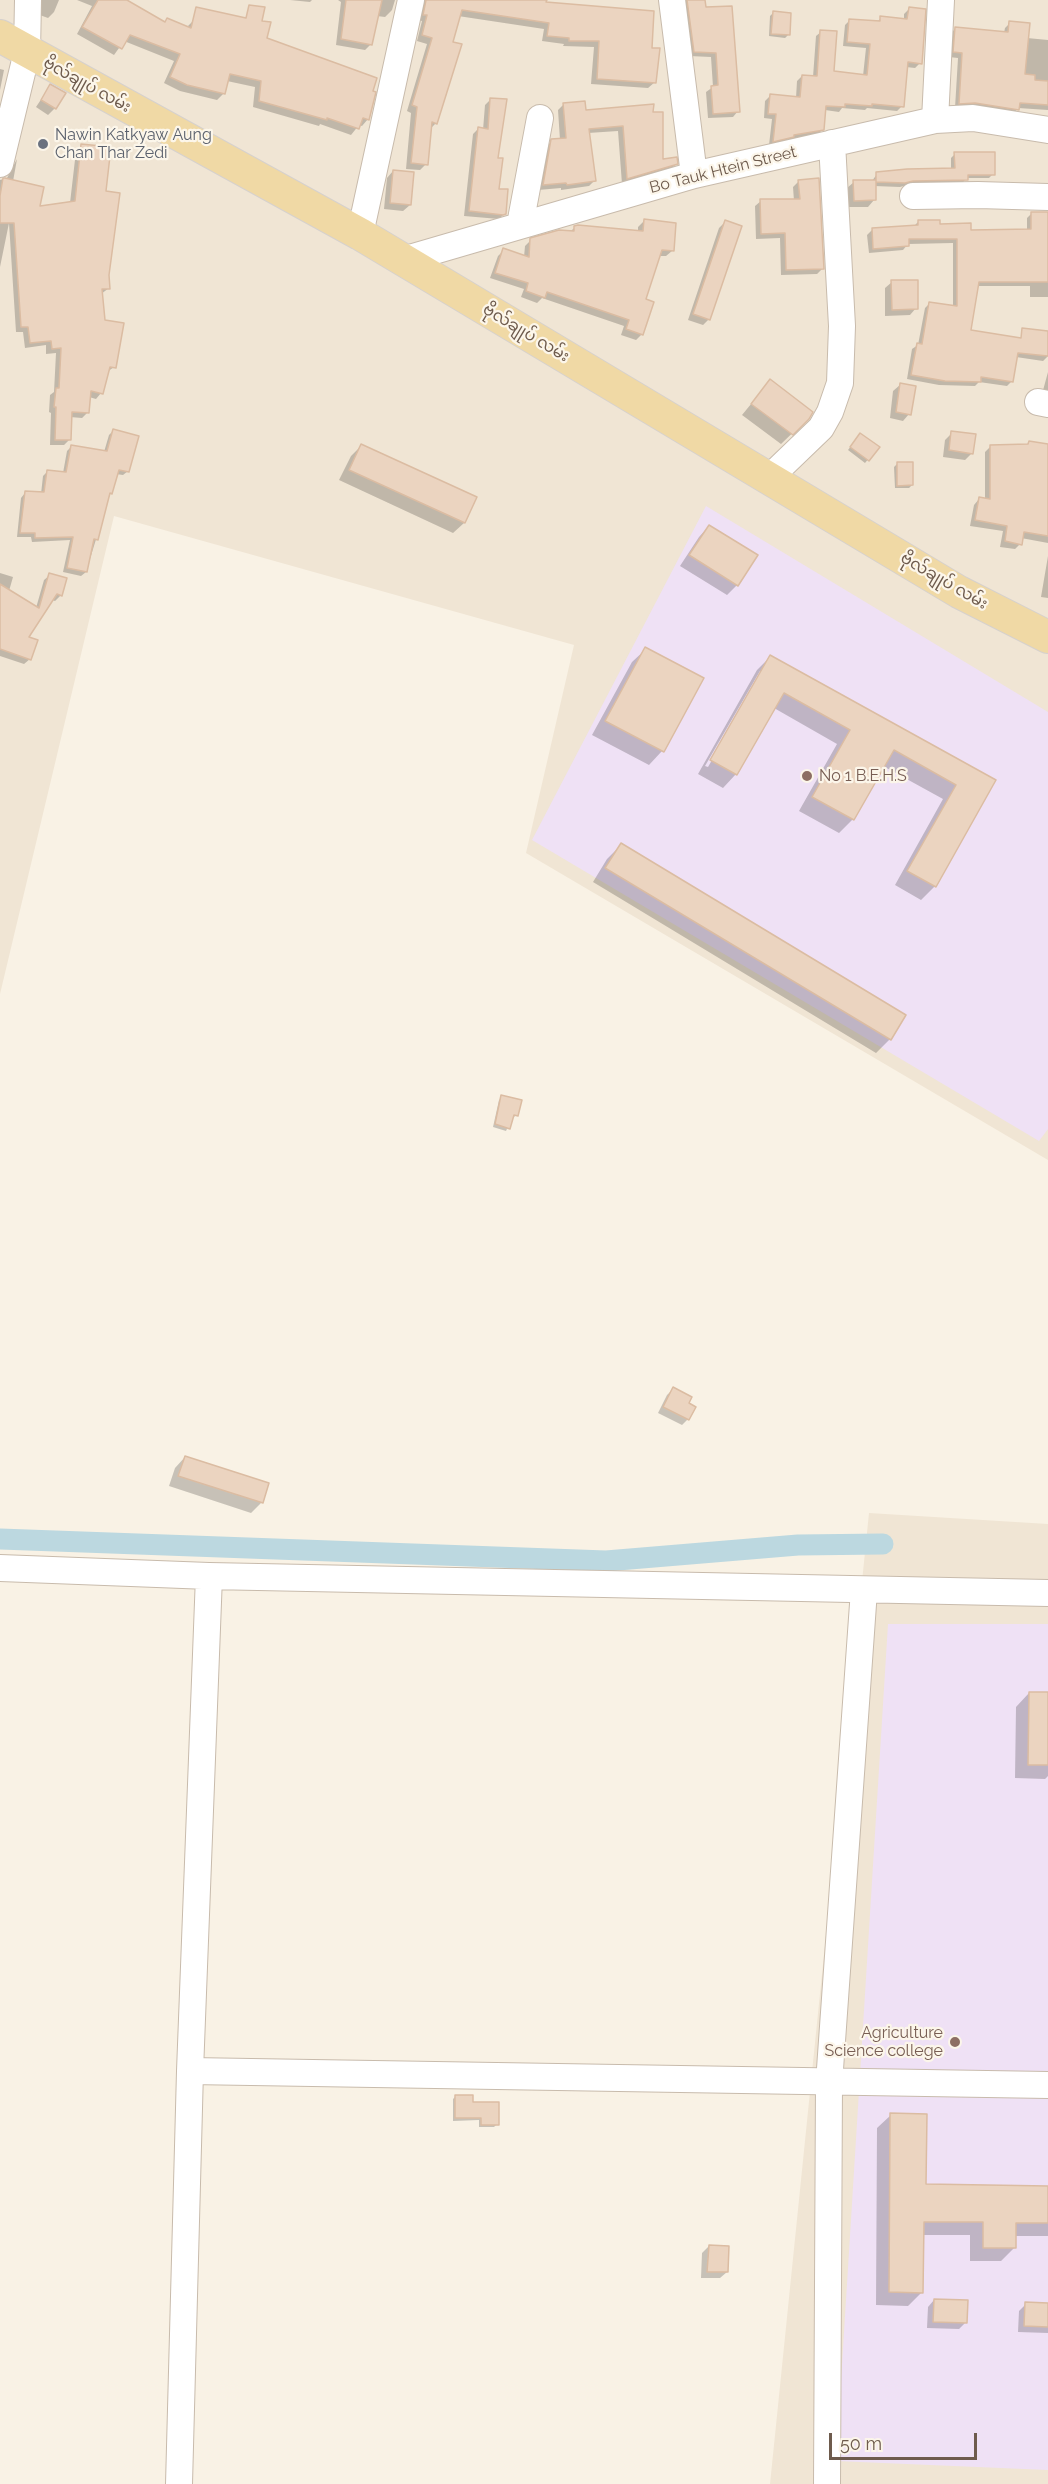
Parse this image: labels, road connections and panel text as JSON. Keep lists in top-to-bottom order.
{
  "streets": {
    "main road": ["ဗိုလ်ချုပ် လမ်း"],
    "street": ["Bo Tauk Htein Street"]
  },
  "crossings": [
    ["ဗိုလ်ချုပ် လမ်း", "Bo Tauk Htein Street"]
  ],
  "places": ["Nawin Katkyaw Aung Chan Thar Zedi", "No 1 B.E.H.S", "Agriculture Science college"],
  "scale_bar": "50 m"
}
